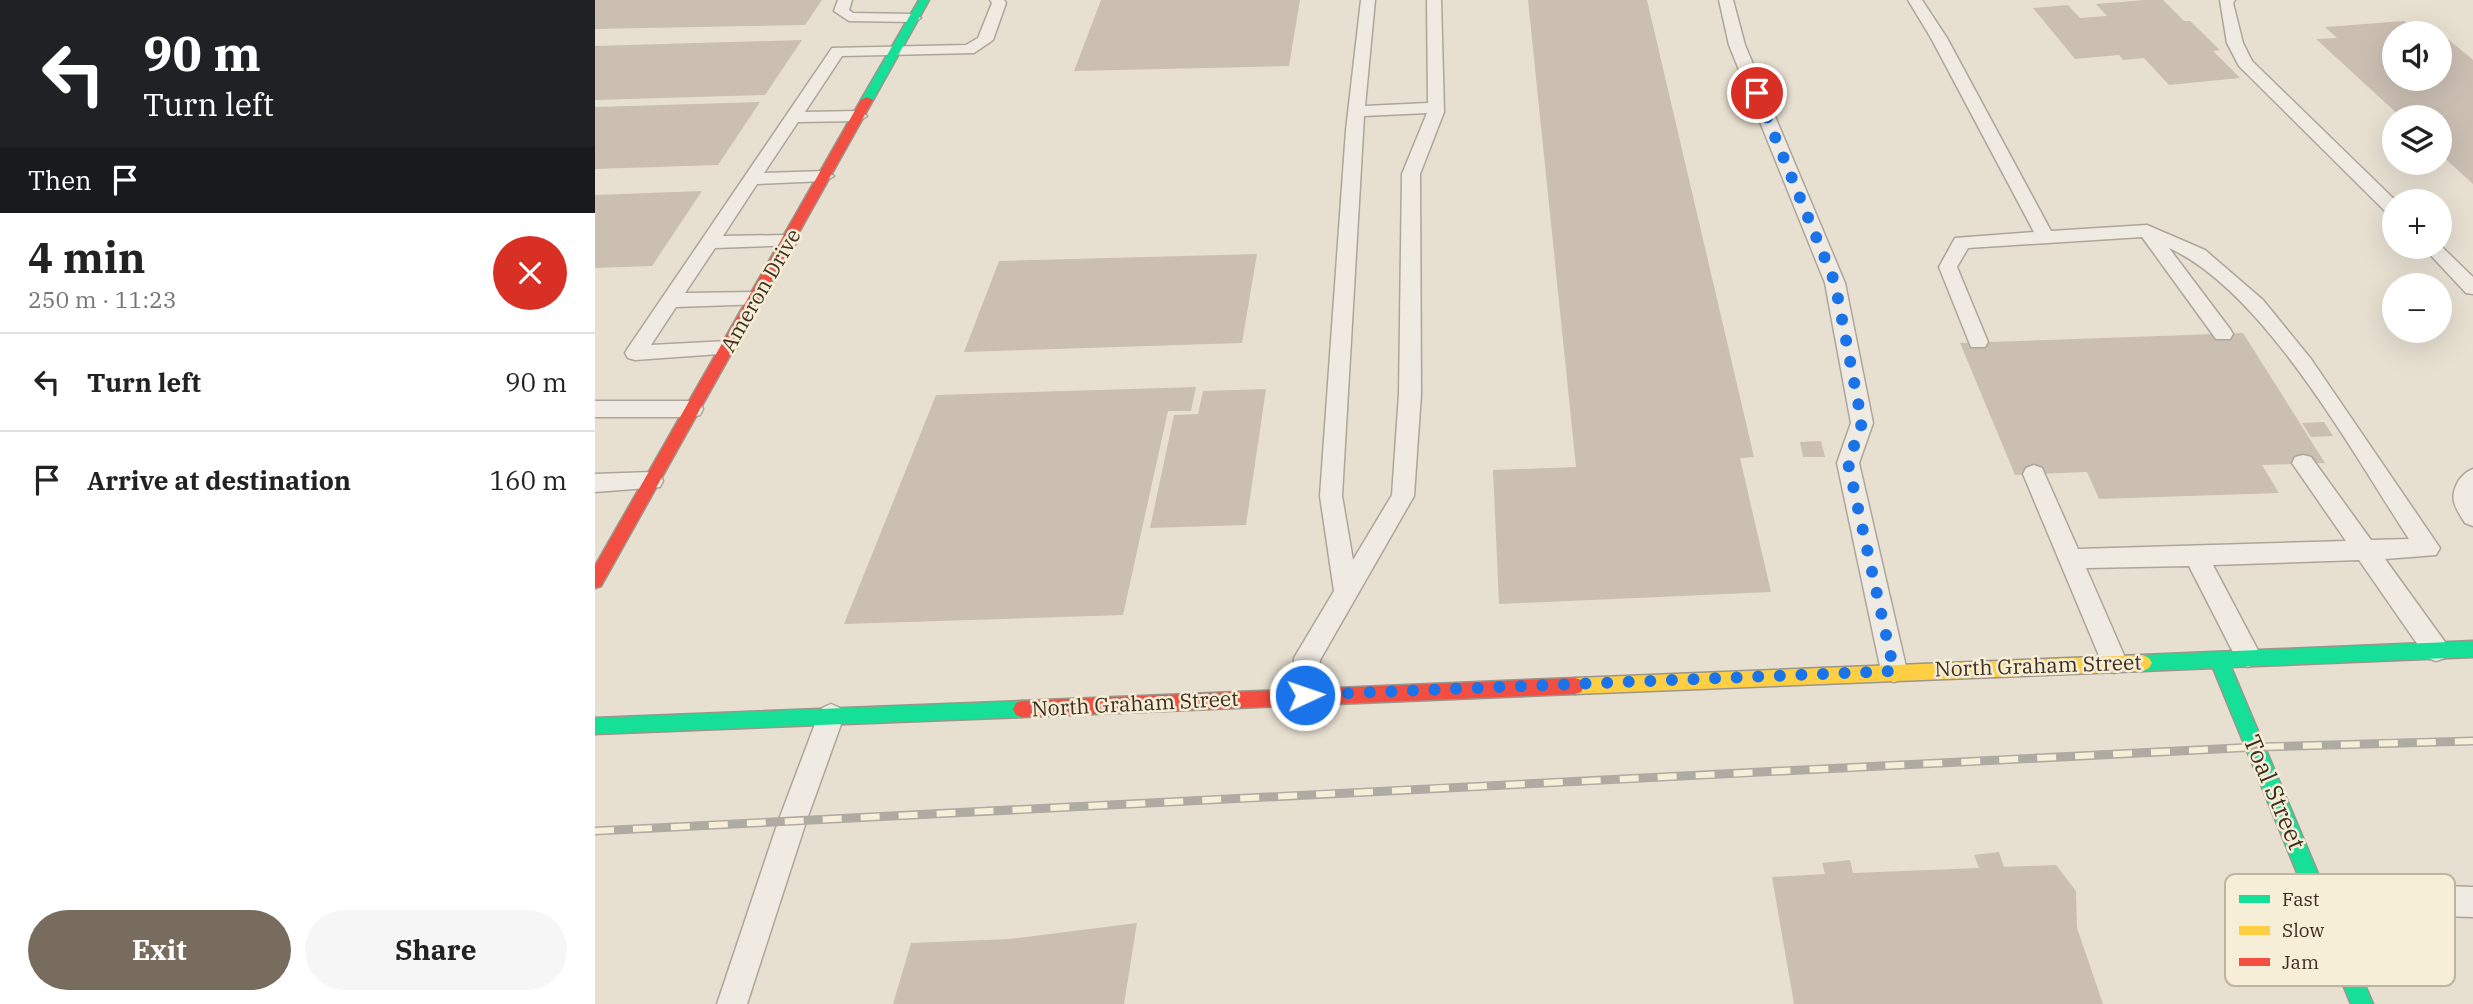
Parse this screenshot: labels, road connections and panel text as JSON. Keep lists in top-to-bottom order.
{
  "streets": {
    "main road": ["Ameron Drive", "North Graham Street", "Toal Street"]
  },
  "crossings": [
    ["North Graham Street", "Toal Street"]
  ],
  "legend": ["Fast", "Slow", "Jam"],
  "page": {
    "turn": ["90 m", "Turn left"],
    "map_buttons": ["+", "−"],
    "then": "Then",
    "heading": ["4 min", "250 m · 11:23"],
    "list": [
      {
        "name": "Turn left",
        "value": "90 m"
      },
      {
        "name": "Arrive at destination",
        "value": "160 m"
      }
    ],
    "buttons": ["Exit", "Share"]
  }
}
